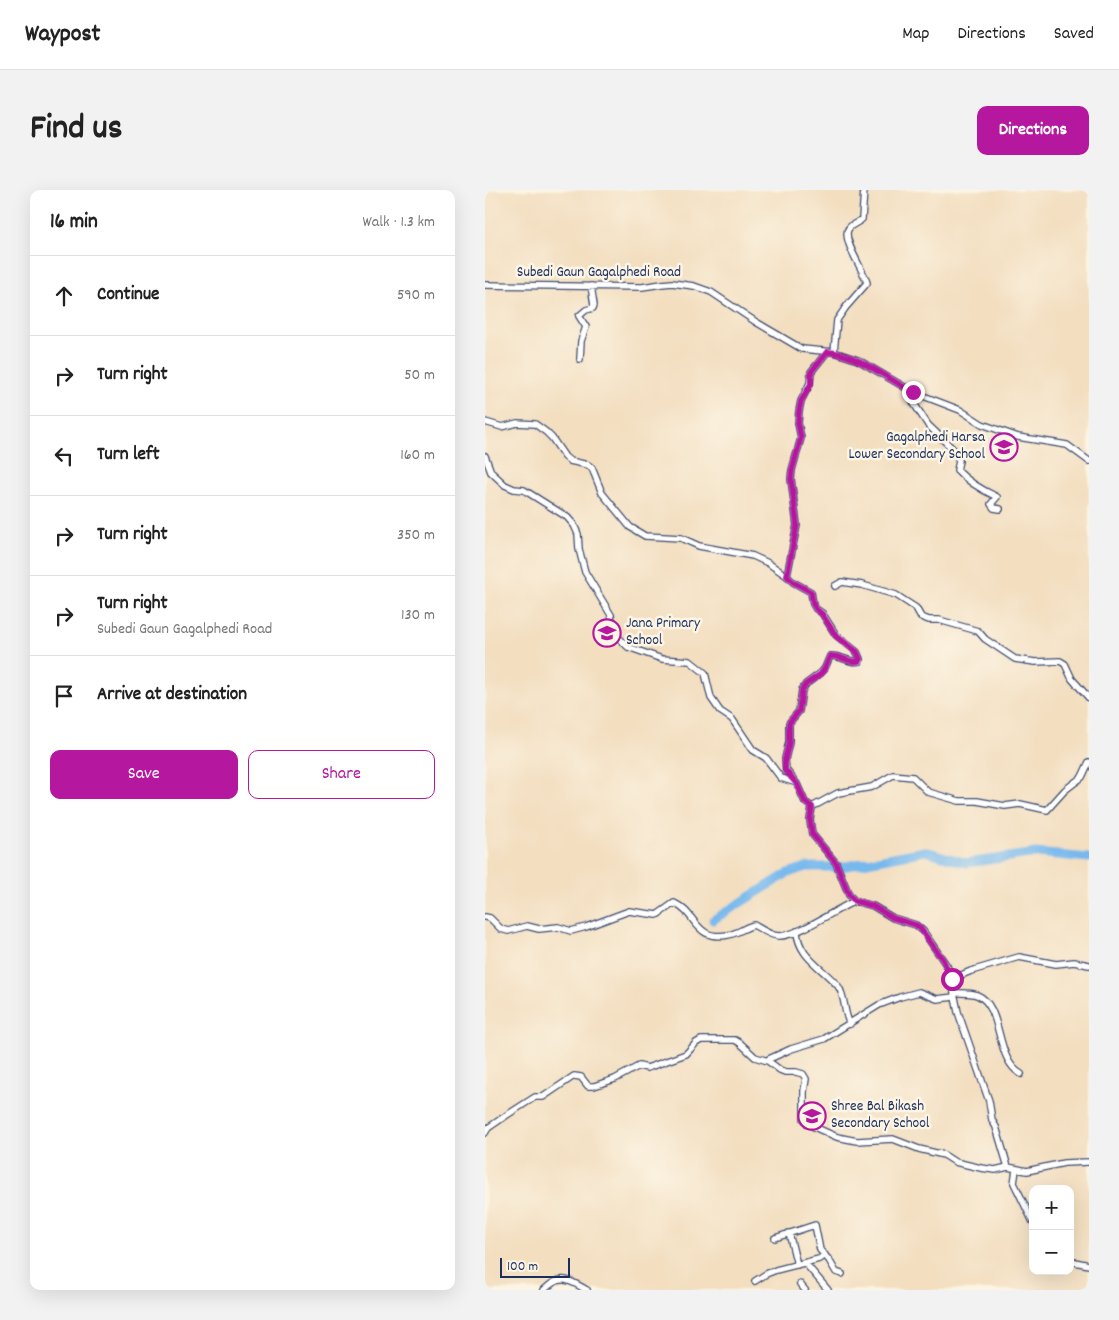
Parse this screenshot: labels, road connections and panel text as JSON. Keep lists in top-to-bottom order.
{
  "streets": {
    "street": ["Subedi Gaun Gagalphedi Road"]
  },
  "places": {
    "school or university": ["Gagalphedi Harsa Lower Secondary School", "Jana Primary School", "Shree Bal Bikash Secondary School"]
  },
  "scale_bar": "100 m",
  "page": {
    "header": "Waypost",
    "nav": ["Map", "Directions", "Saved"],
    "title": "Find us",
    "buttons": [
      "Directions",
      ["Save", "Share"]
    ],
    "heading": ["16 min", "Walk · 1.3 km"],
    "list": [
      ["Continue", "590 m"],
      ["Turn right", "50 m"],
      ["Turn left", "160 m"],
      ["Turn right", "350 m"],
      ["Turn right", "Subedi Gaun Gagalphedi Road", "130 m"],
      "Arrive at destination"
    ],
    "map_buttons": ["+", "−"],
    "scale": "100 m"
  }
}
